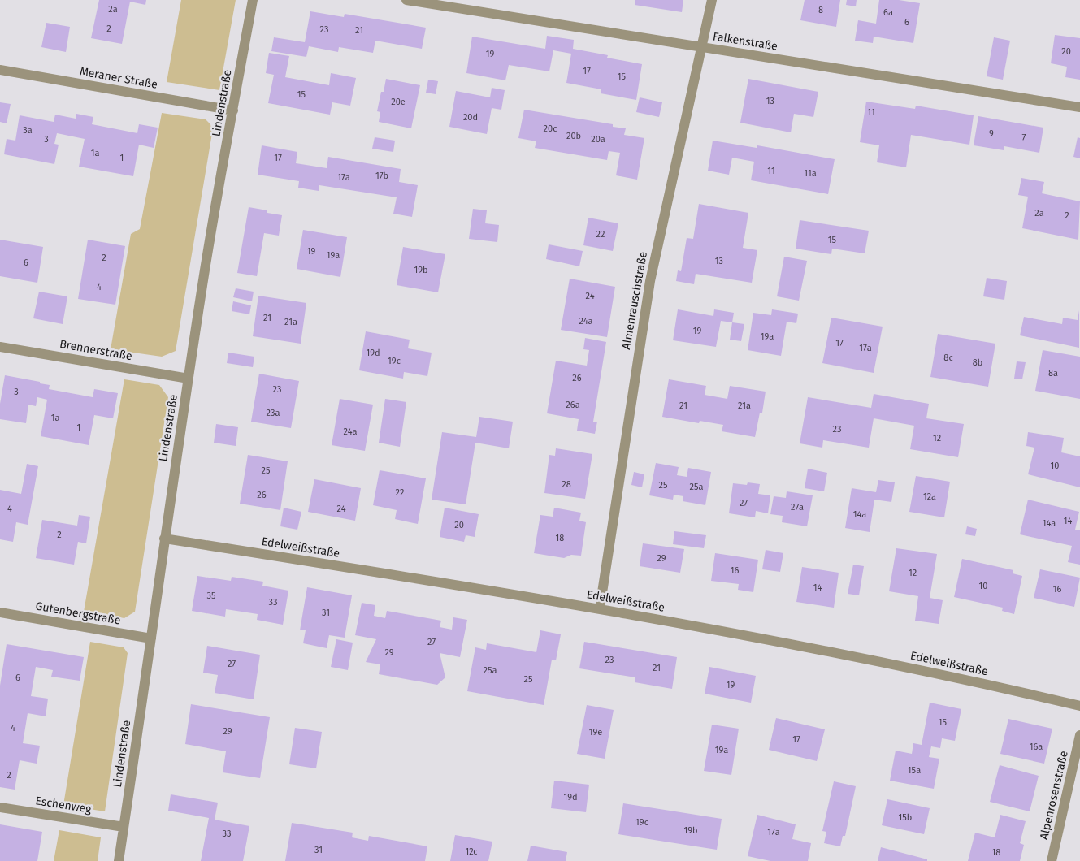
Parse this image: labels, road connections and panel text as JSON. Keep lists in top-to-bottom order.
{
  "streets": {
    "street": [
      "Falkenstraße",
      "Meraner Straße",
      "Lindenstraße",
      "Almenrauschstraße",
      "Brennerstraße",
      "Edelweißstraße",
      "Gutenbergstraße",
      "Alpenrosenstraße",
      "Eschenweg"
    ]
  },
  "crossings": [
    ["Falkenstraße", "Almenrauschstraße"],
    ["Meraner Straße", "Lindenstraße"],
    ["Lindenstraße", "Brennerstraße"],
    ["Lindenstraße", "Edelweißstraße"],
    ["Lindenstraße", "Gutenbergstraße"],
    ["Lindenstraße", "Eschenweg"],
    ["Almenrauschstraße", "Edelweißstraße"]
  ],
  "house_numbers": [
    "2a",
    "8",
    "6a",
    "6",
    "2",
    "23",
    "21",
    "20",
    "19",
    "17",
    "15",
    "15",
    "13",
    "20e",
    "11",
    "20d",
    "20c",
    "3a",
    "9",
    "20b",
    "7",
    "3",
    "20a",
    "1a",
    "1",
    "17",
    "11",
    "11a",
    "17b",
    "17a",
    "2a",
    "2",
    "22",
    "15",
    "19",
    "19a",
    "2",
    "13",
    "6",
    "19b",
    "4",
    "24",
    "21",
    "24a",
    "21a",
    "19",
    "19a",
    "17",
    "17a",
    "19d",
    "8c",
    "19c",
    "8b",
    "8a",
    "26",
    "23",
    "3",
    "26a",
    "21",
    "21a",
    "23a",
    "1a",
    "1",
    "23",
    "24a",
    "12",
    "10",
    "25",
    "28",
    "25",
    "25a",
    "22",
    "26",
    "12a",
    "27",
    "27a",
    "4",
    "24",
    "14a",
    "14",
    "14a",
    "20",
    "2",
    "18",
    "29",
    "16",
    "12",
    "10",
    "14",
    "16",
    "35",
    "33",
    "31",
    "27",
    "29",
    "23",
    "27",
    "21",
    "25a",
    "6",
    "25",
    "19",
    "15",
    "4",
    "29",
    "19e",
    "17",
    "16a",
    "19a",
    "15a",
    "2",
    "19d",
    "15b",
    "19c",
    "19b",
    "17a",
    "33",
    "31",
    "12c",
    "18"
  ]
}
